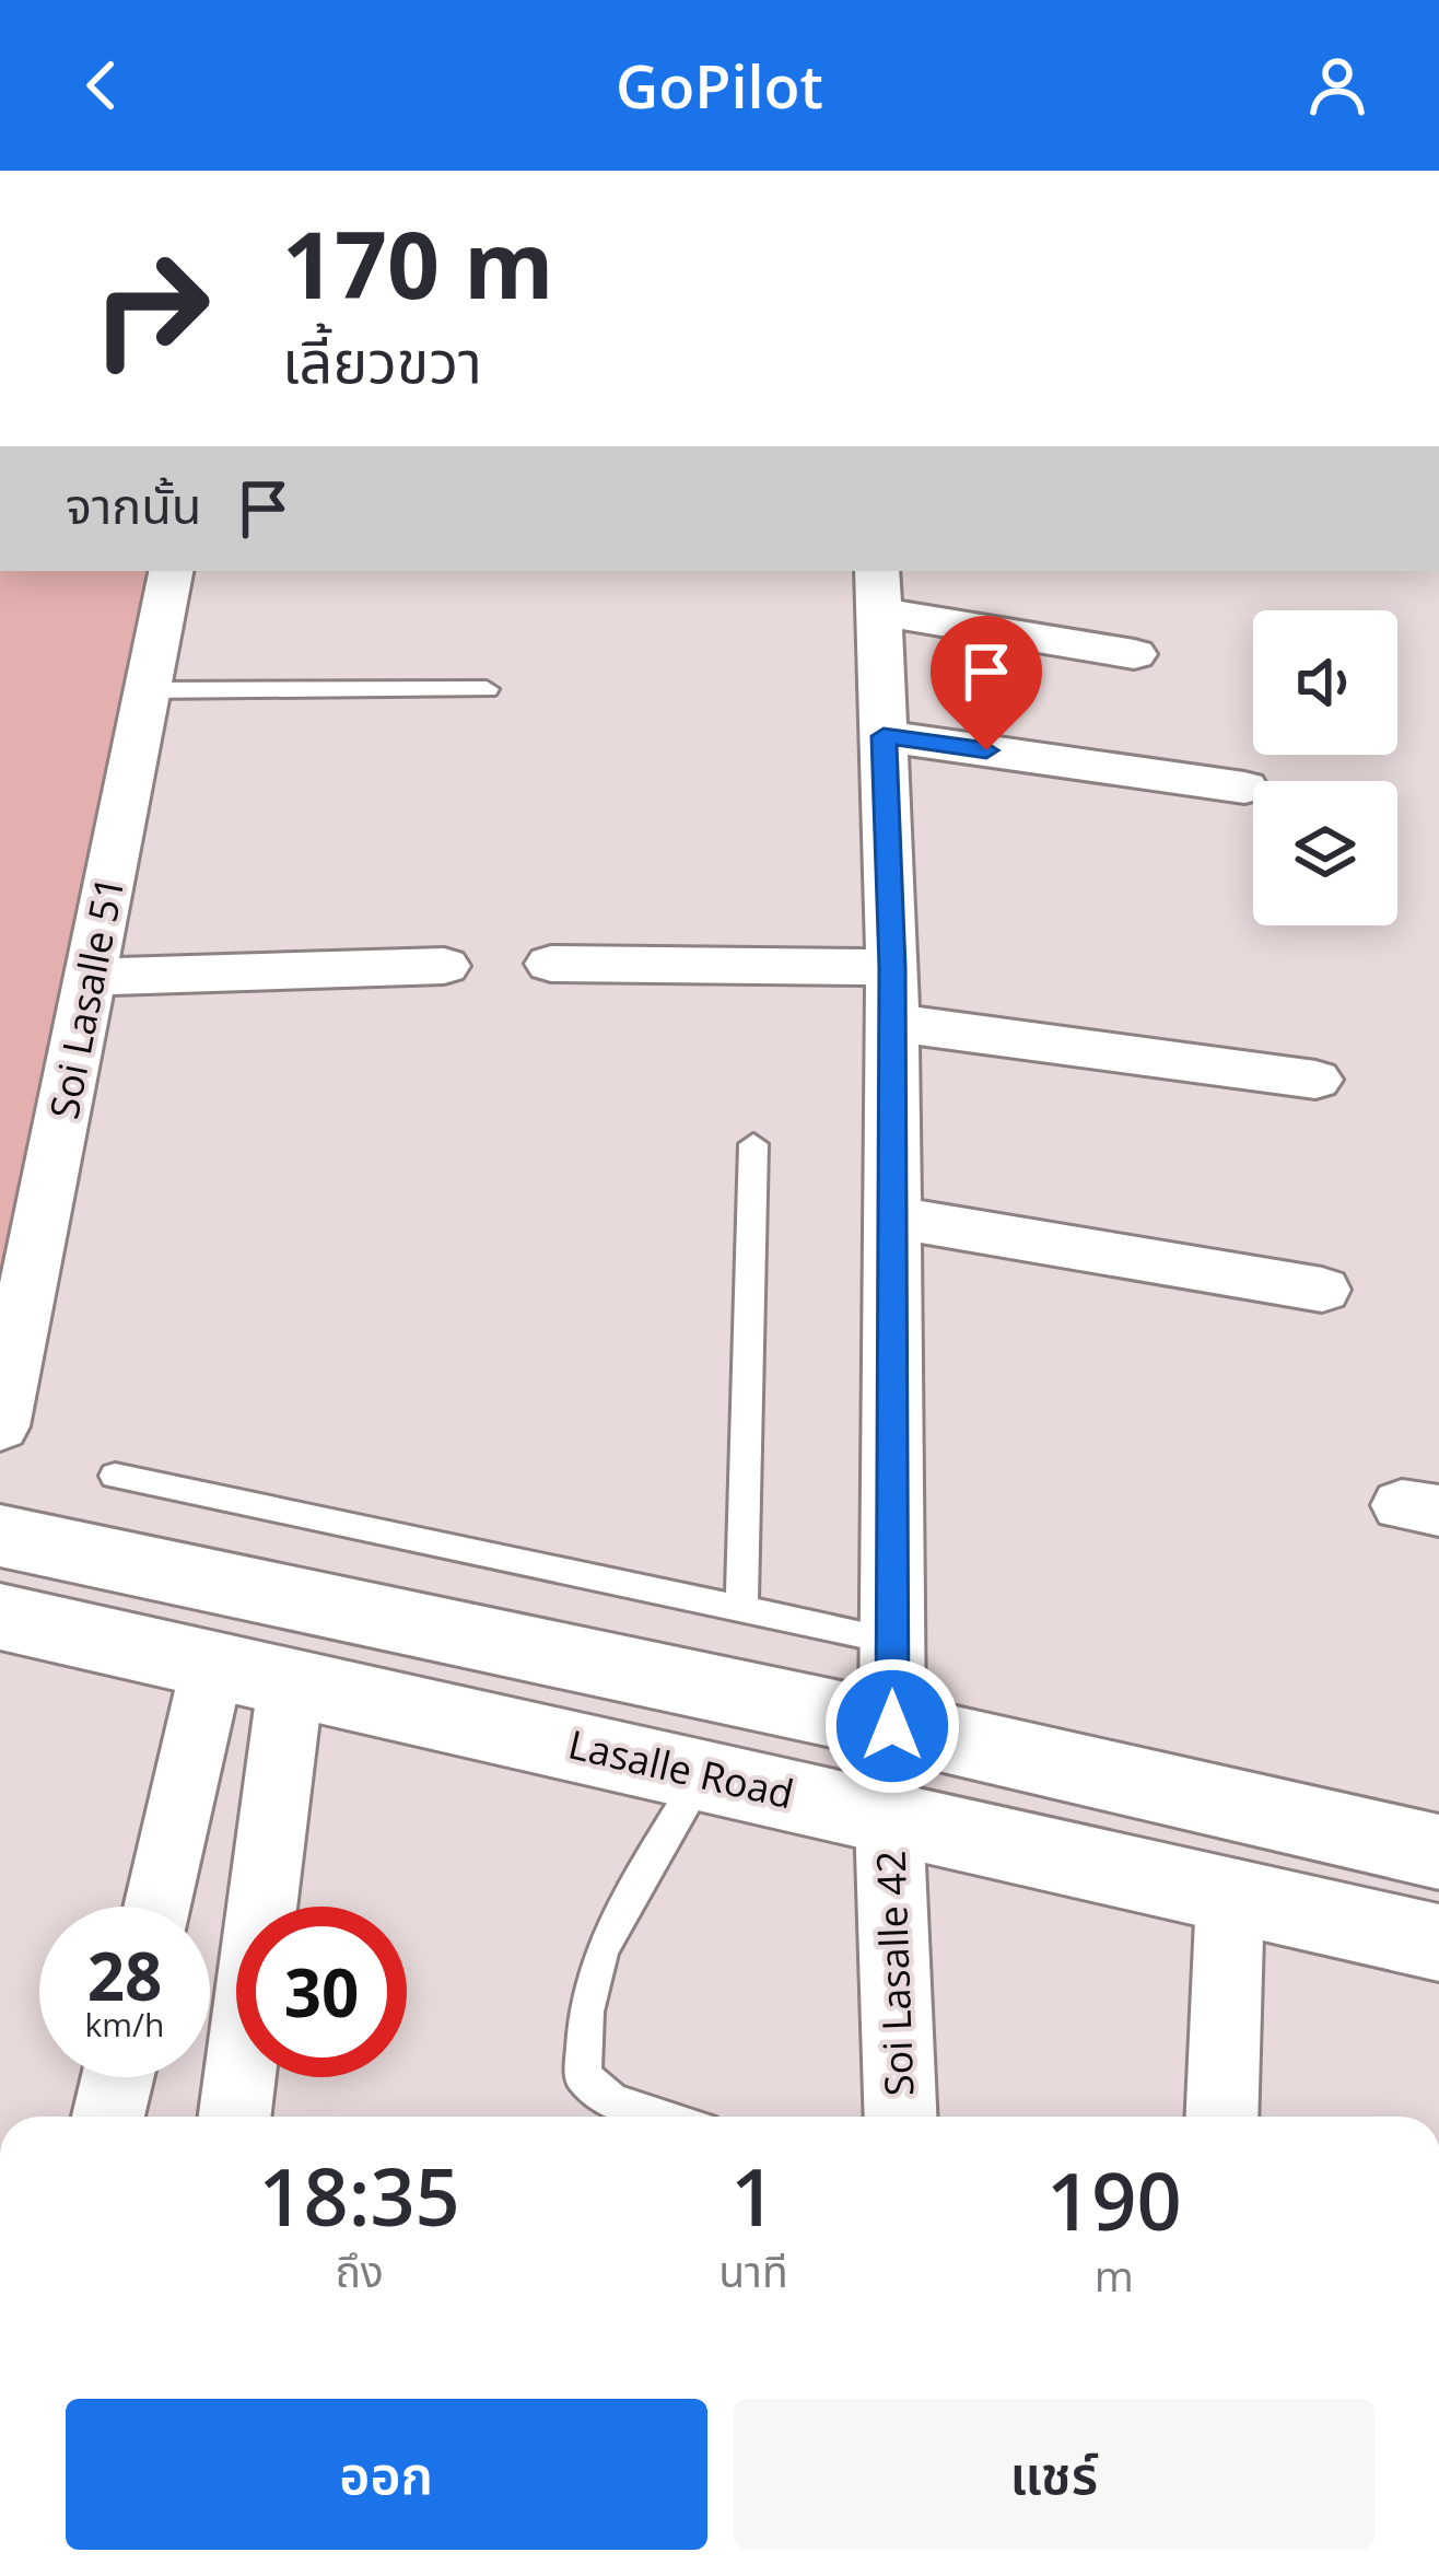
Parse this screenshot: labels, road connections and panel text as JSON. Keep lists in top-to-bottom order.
{
  "streets": {
    "street": ["Soi Lasalle 51", "Lasalle Road", "Soi Lasalle 42"]
  },
  "crossings": [
    ["Lasalle Road", "Soi Lasalle 42"]
  ],
  "page": {
    "header": "GoPilot",
    "turn": ["170 m", "เลี้ยวขวา"],
    "then": "จากนั้น",
    "speed": "28 km/h",
    "limit": "30",
    "eta": [
      "18:35",
      "ถึง",
      "1",
      "นาที",
      "190",
      "m"
    ],
    "buttons": ["ออก", "แชร์"]
  }
}
